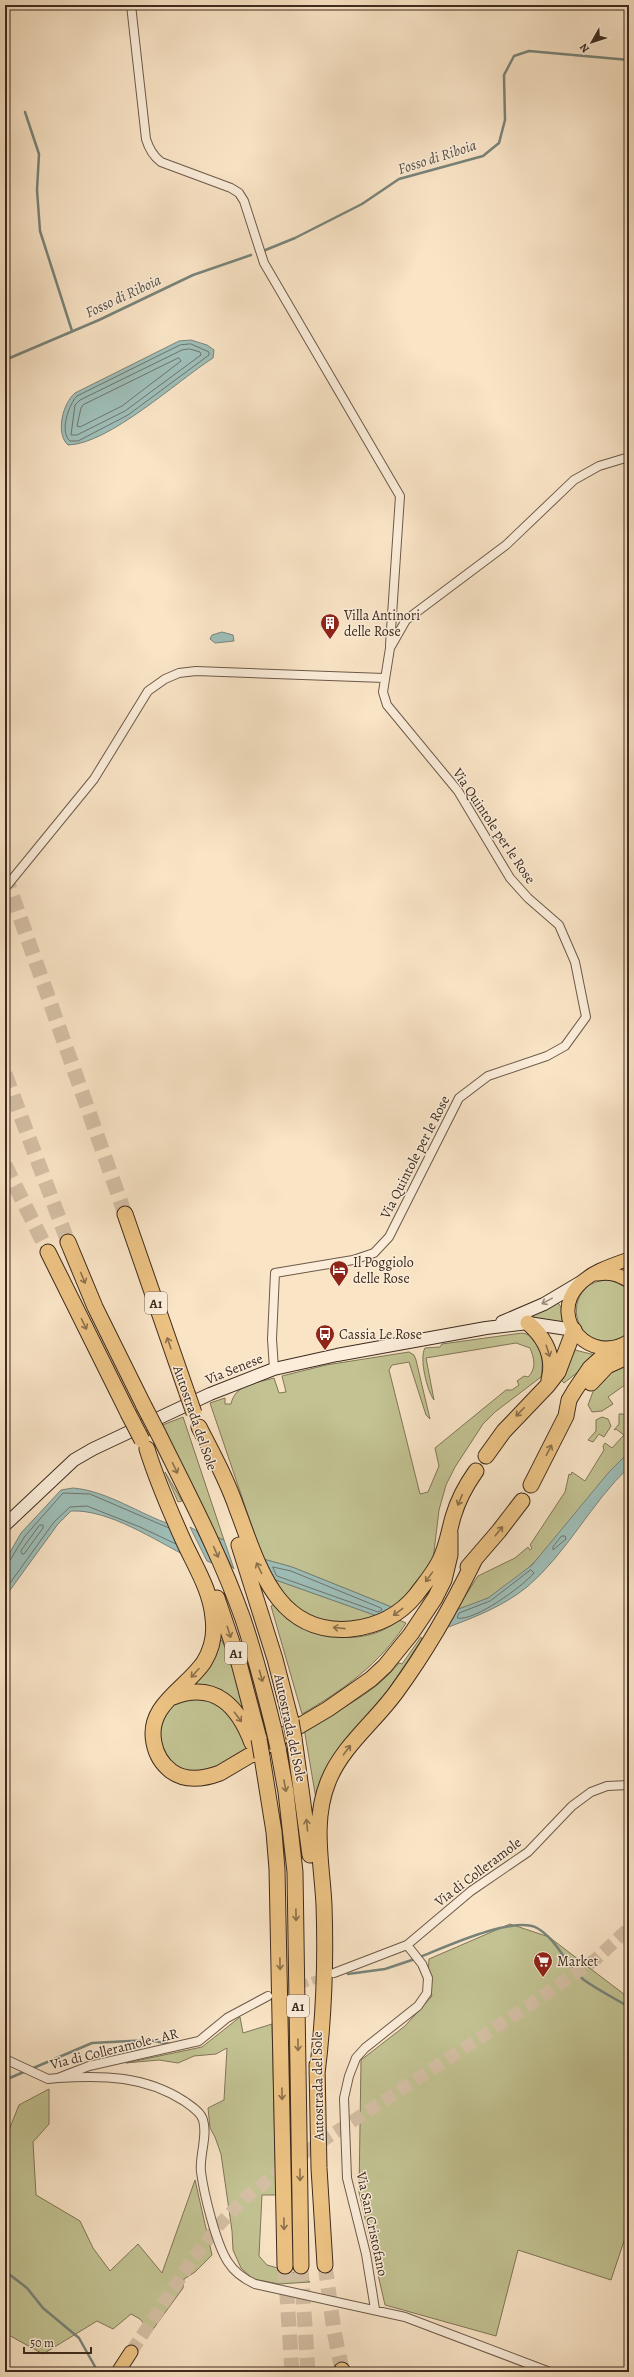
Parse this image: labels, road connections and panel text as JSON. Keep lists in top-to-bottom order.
{
  "streets": {
    "highway": ["A1", "Autostrada del Sole"],
    "main road": ["Via Senese"],
    "street": [
      "Via Quintole per le Rose",
      "Via di Colleramole",
      "Via di Colleramole - AR",
      "Via San Cristofano"
    ]
  },
  "crossings": [
    ["Via Quintole per le Rose", "Via Senese"],
    ["Via di Colleramole", "Via San Cristofano"]
  ],
  "water": ["Fosso di Riboia"],
  "places": {
    "building": ["Villa Antinori delle Rose"],
    "hotel": ["Il Poggiolo delle Rose"],
    "bus stop": ["Cassia Le Rose"],
    "supermarket": ["Market"]
  },
  "scale_bar": "50 m",
  "north": "bottom left"
}
